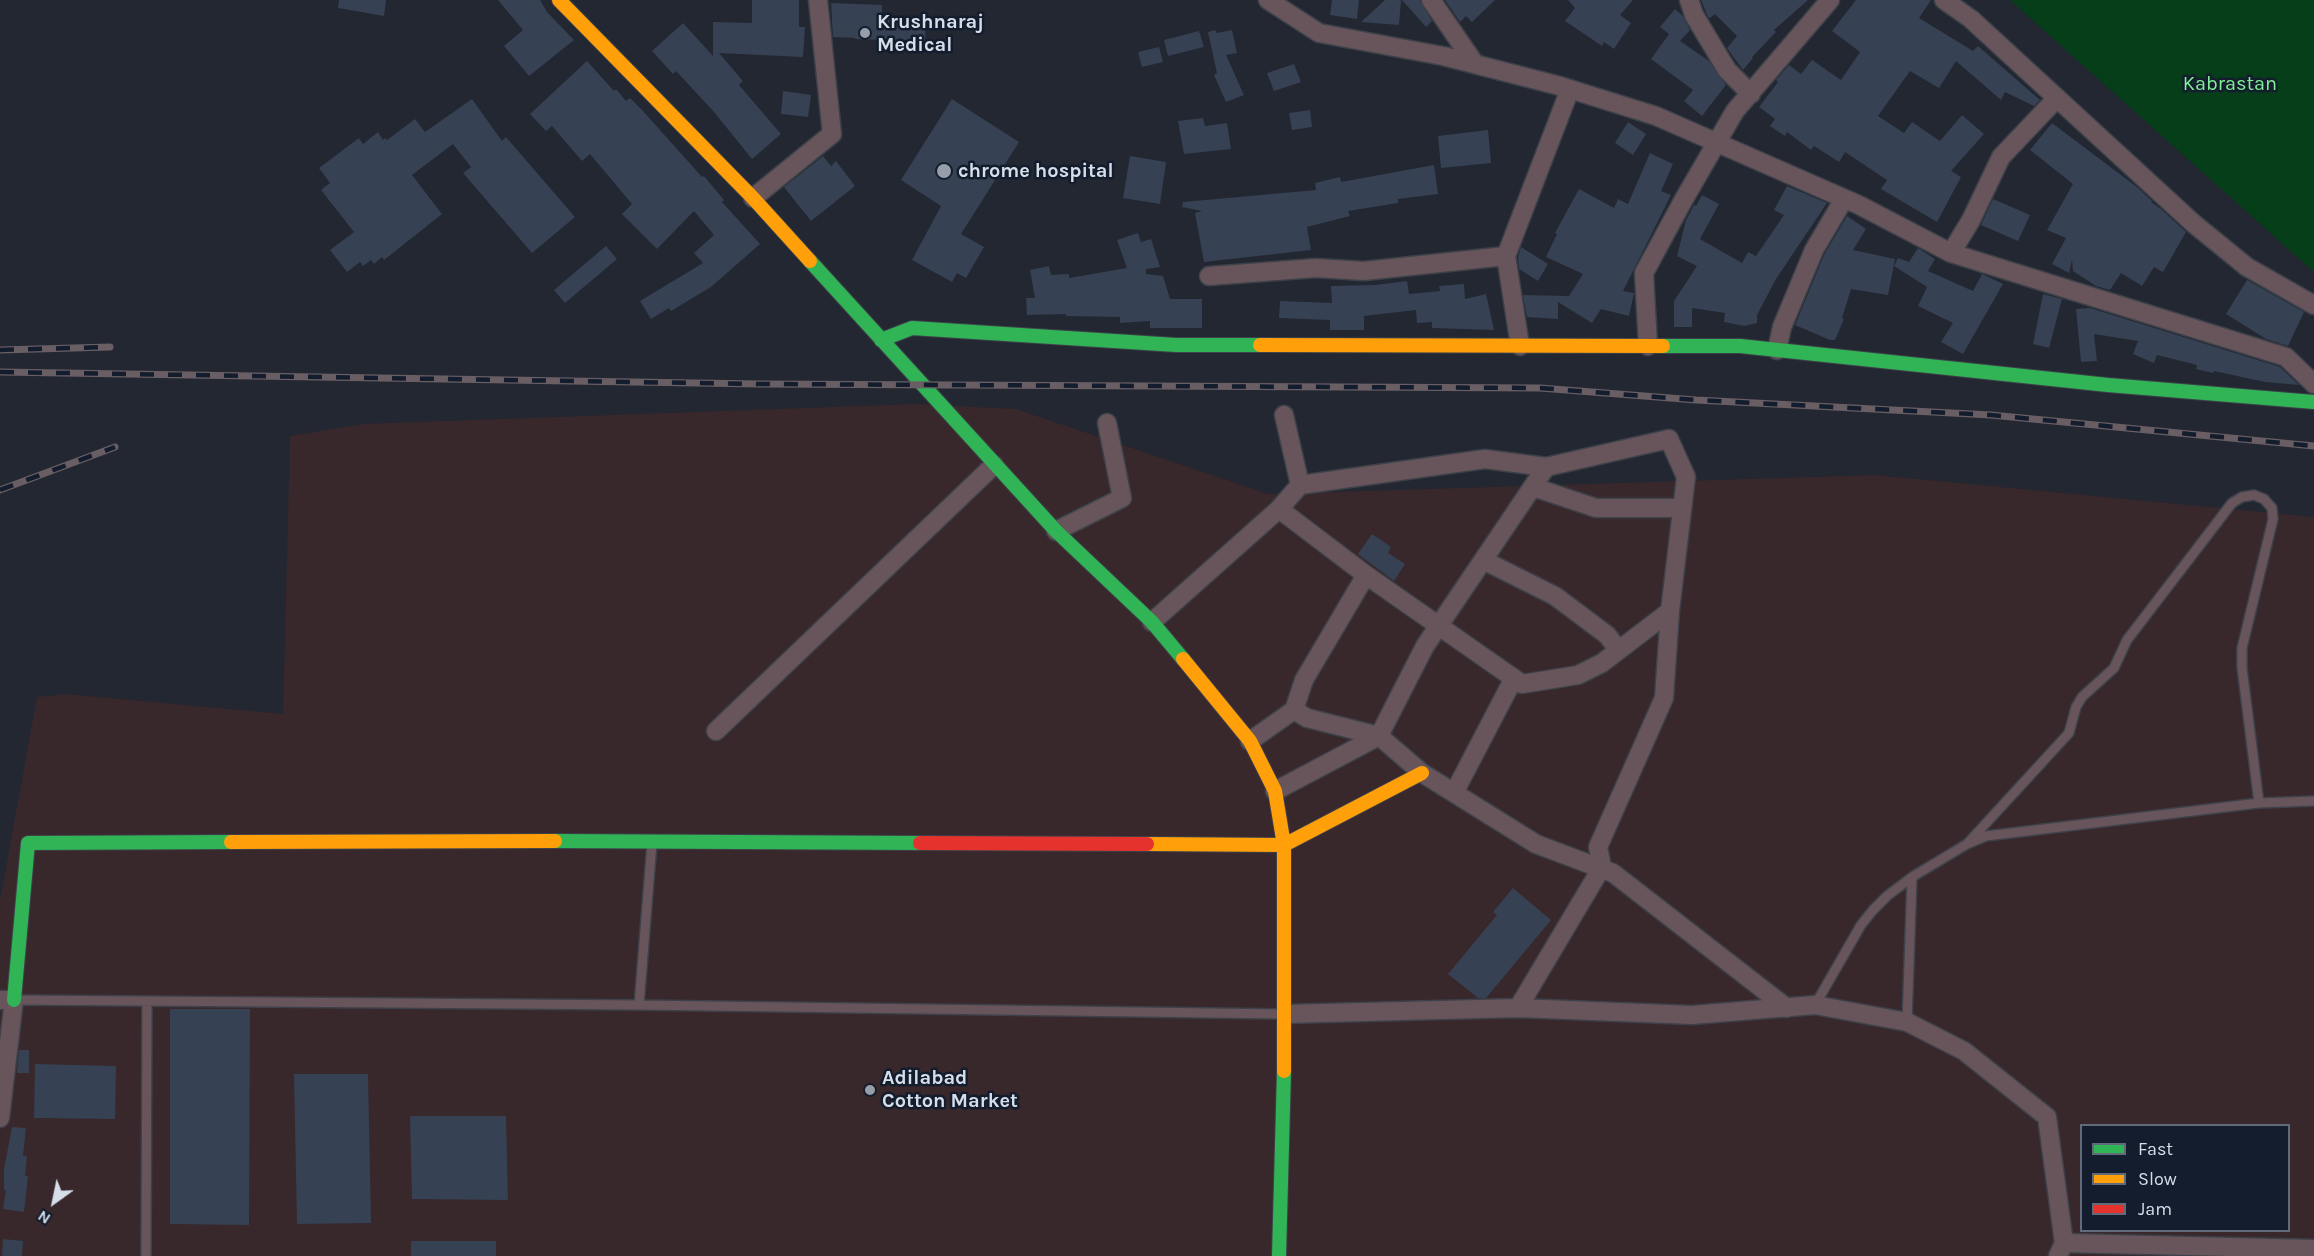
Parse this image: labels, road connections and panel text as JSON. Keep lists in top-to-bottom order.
{
  "parks": ["Kabrastan"],
  "places": ["Krushnaraj Medical", "chrome hospital", "Adilabad Cotton Market"],
  "legend": ["Fast", "Slow", "Jam"],
  "north": "bottom left"
}
